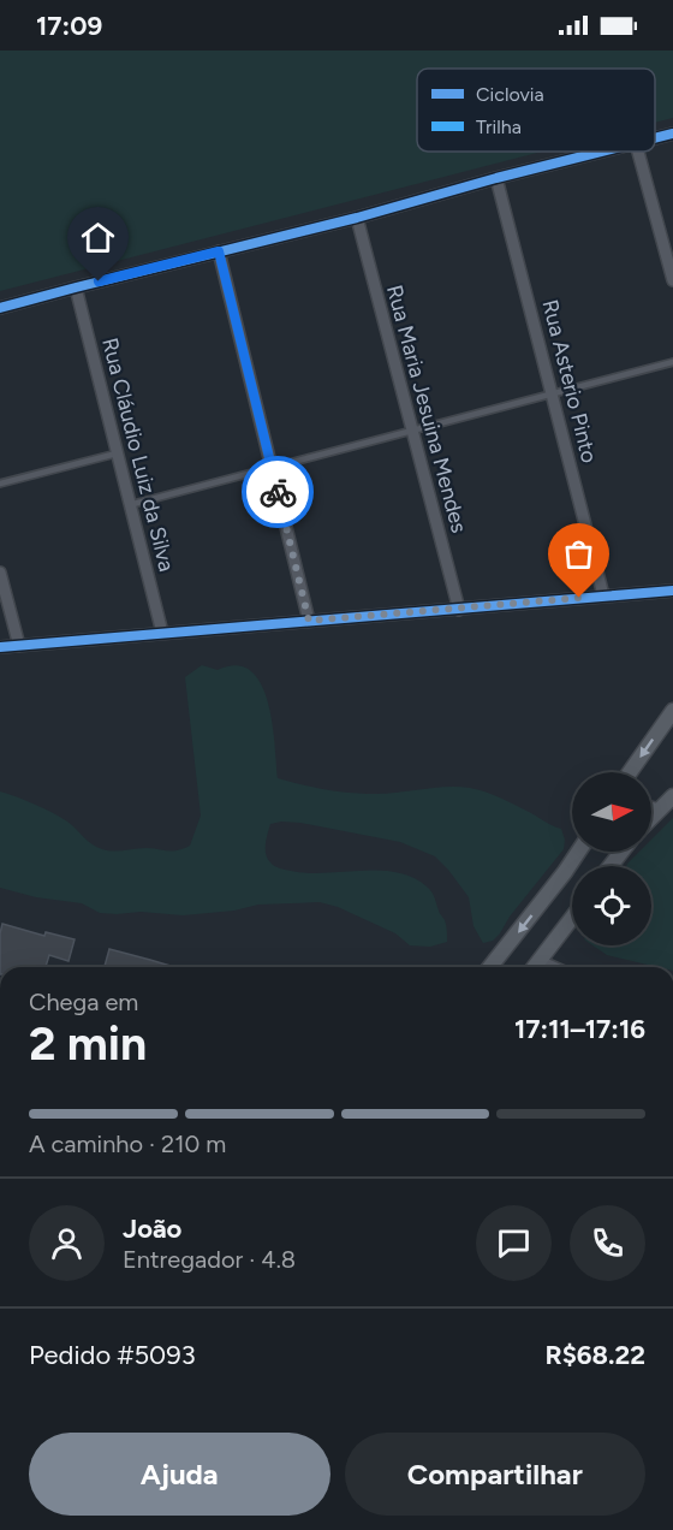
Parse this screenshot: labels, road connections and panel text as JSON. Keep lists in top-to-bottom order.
{
  "streets": {
    "street": ["Rua Asterio Pinto", "Rua Maria Jesuina Mendes", "Rua Cláudio Luiz da Silva"]
  },
  "legend": ["Ciclovia", "Trilha"],
  "north": "right",
  "page": {
    "status": "17:09",
    "heading": ["2 min", "Chega em", "17:11–17:16"],
    "panel": [
      "João",
      "Entregador · 4.8",
      "Pedido #5093",
      "R$68.22"
    ],
    "bar": "A caminho · 210 m",
    "buttons": ["Ajuda", "Compartilhar"]
  }
}
